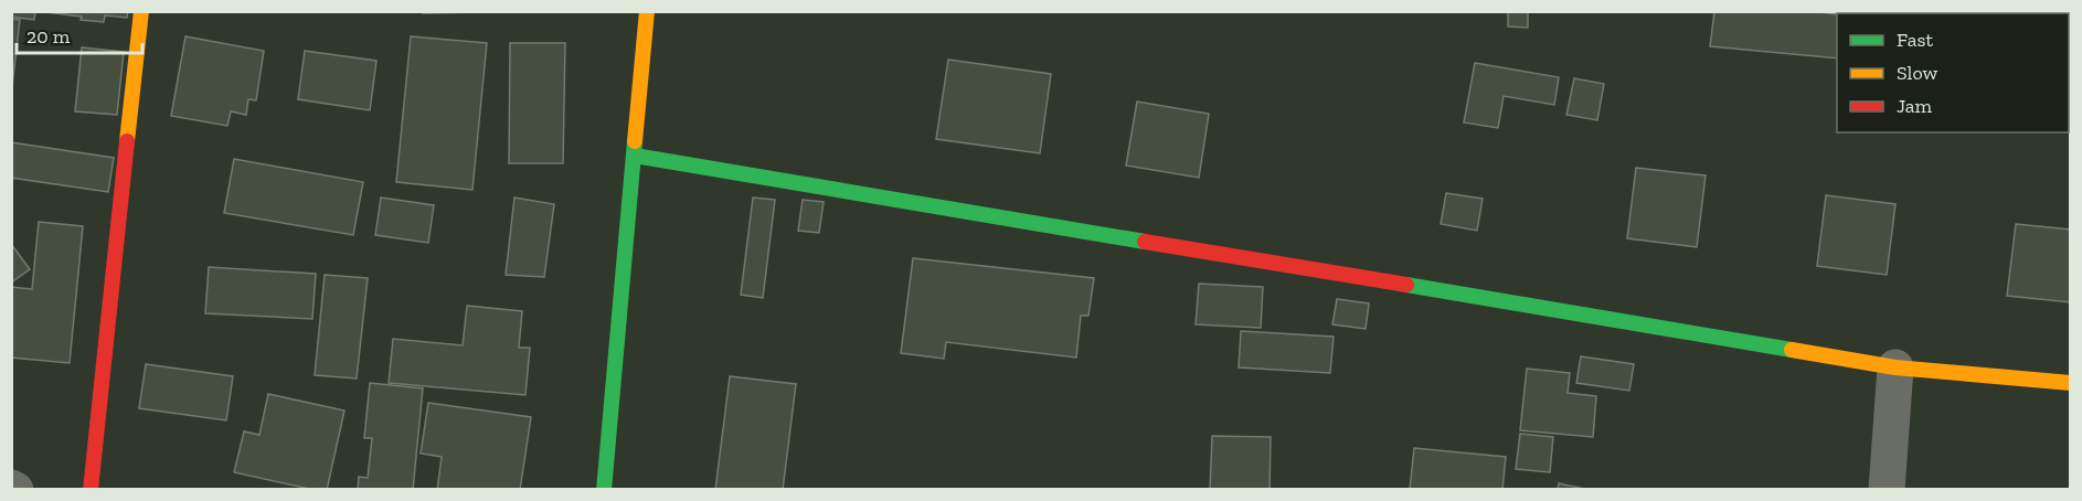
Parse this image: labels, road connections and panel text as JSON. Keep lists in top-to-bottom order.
{
  "legend": ["Fast", "Slow", "Jam"],
  "scale_bar": "20 m"
}
